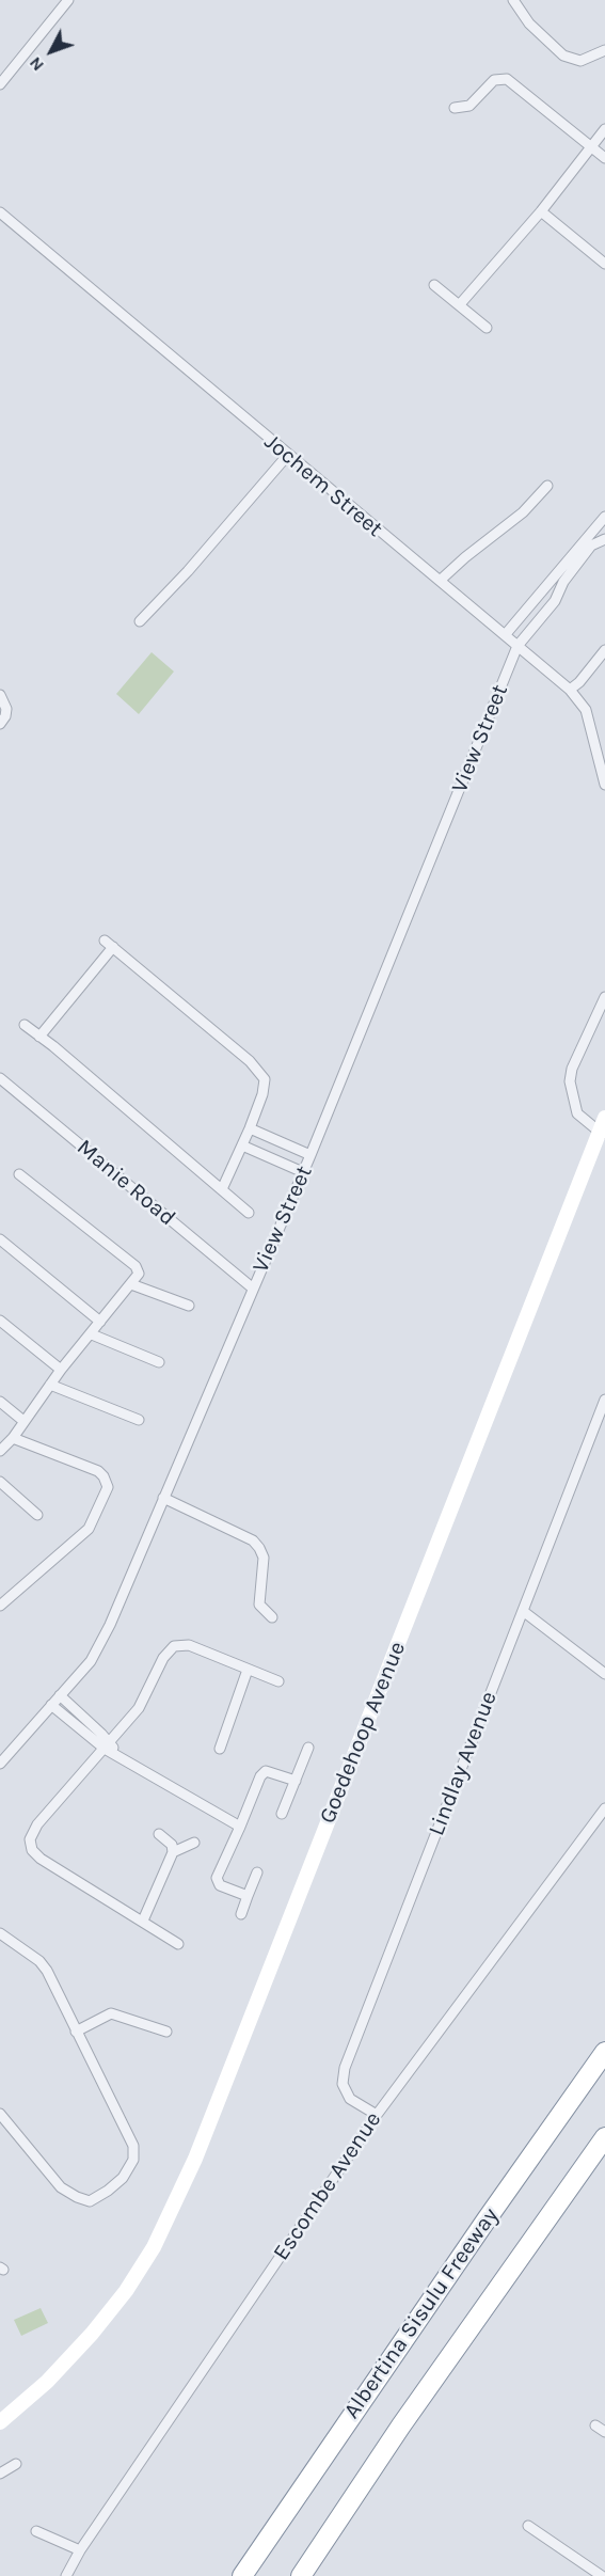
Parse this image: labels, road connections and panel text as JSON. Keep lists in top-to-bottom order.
{
  "streets": {
    "highway": ["Albertina Sisulu Freeway"],
    "main road": ["Goedehoop Avenue"],
    "street": [
      "Jochem Street",
      "View Street",
      "Manie Road",
      "Lindlay Avenue",
      "Escombe Avenue"
    ]
  },
  "crossings": [
    ["Jochem Street", "View Street"],
    ["View Street", "Manie Road"],
    ["Lindlay Avenue", "Escombe Avenue"]
  ],
  "north": "bottom left"
}
